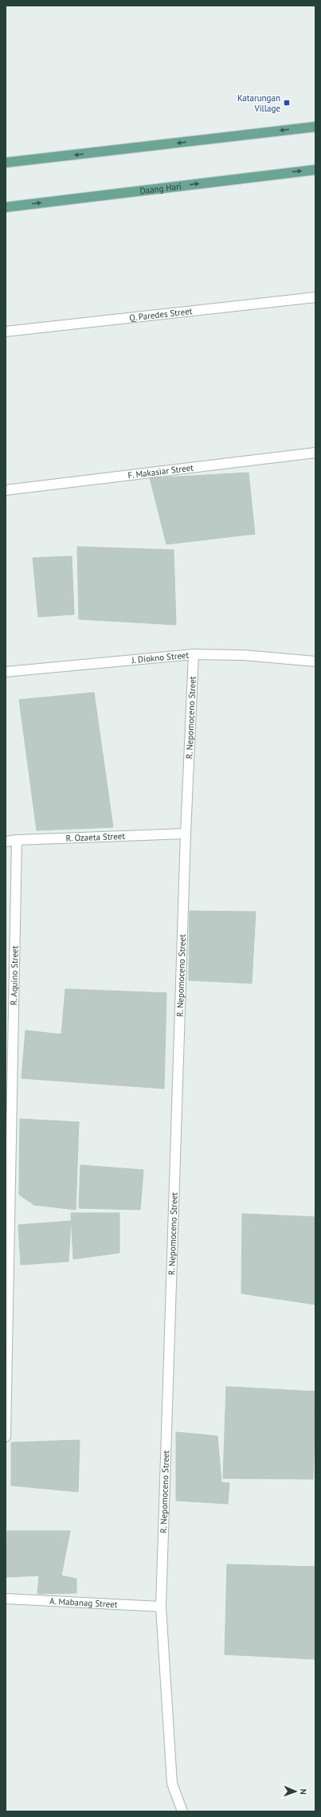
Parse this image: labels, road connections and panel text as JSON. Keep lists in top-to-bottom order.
{
  "streets": {
    "main road": ["Daang Hari"],
    "street": [
      "Q. Paredes Street",
      "F. Makasiar Street",
      "J. Diokno Street",
      "R. Nepomoceno Street",
      "R. Ozaeta Street",
      "R. Aquino Street",
      "A. Mabanag Street"
    ]
  },
  "crossings": [
    ["J. Diokno Street", "R. Nepomoceno Street"],
    ["R. Nepomoceno Street", "R. Ozaeta Street"],
    ["R. Nepomoceno Street", "A. Mabanag Street"],
    ["R. Ozaeta Street", "R. Aquino Street"]
  ],
  "places": {
    "transit": ["Katarungan Village"]
  },
  "north": "right"
}
